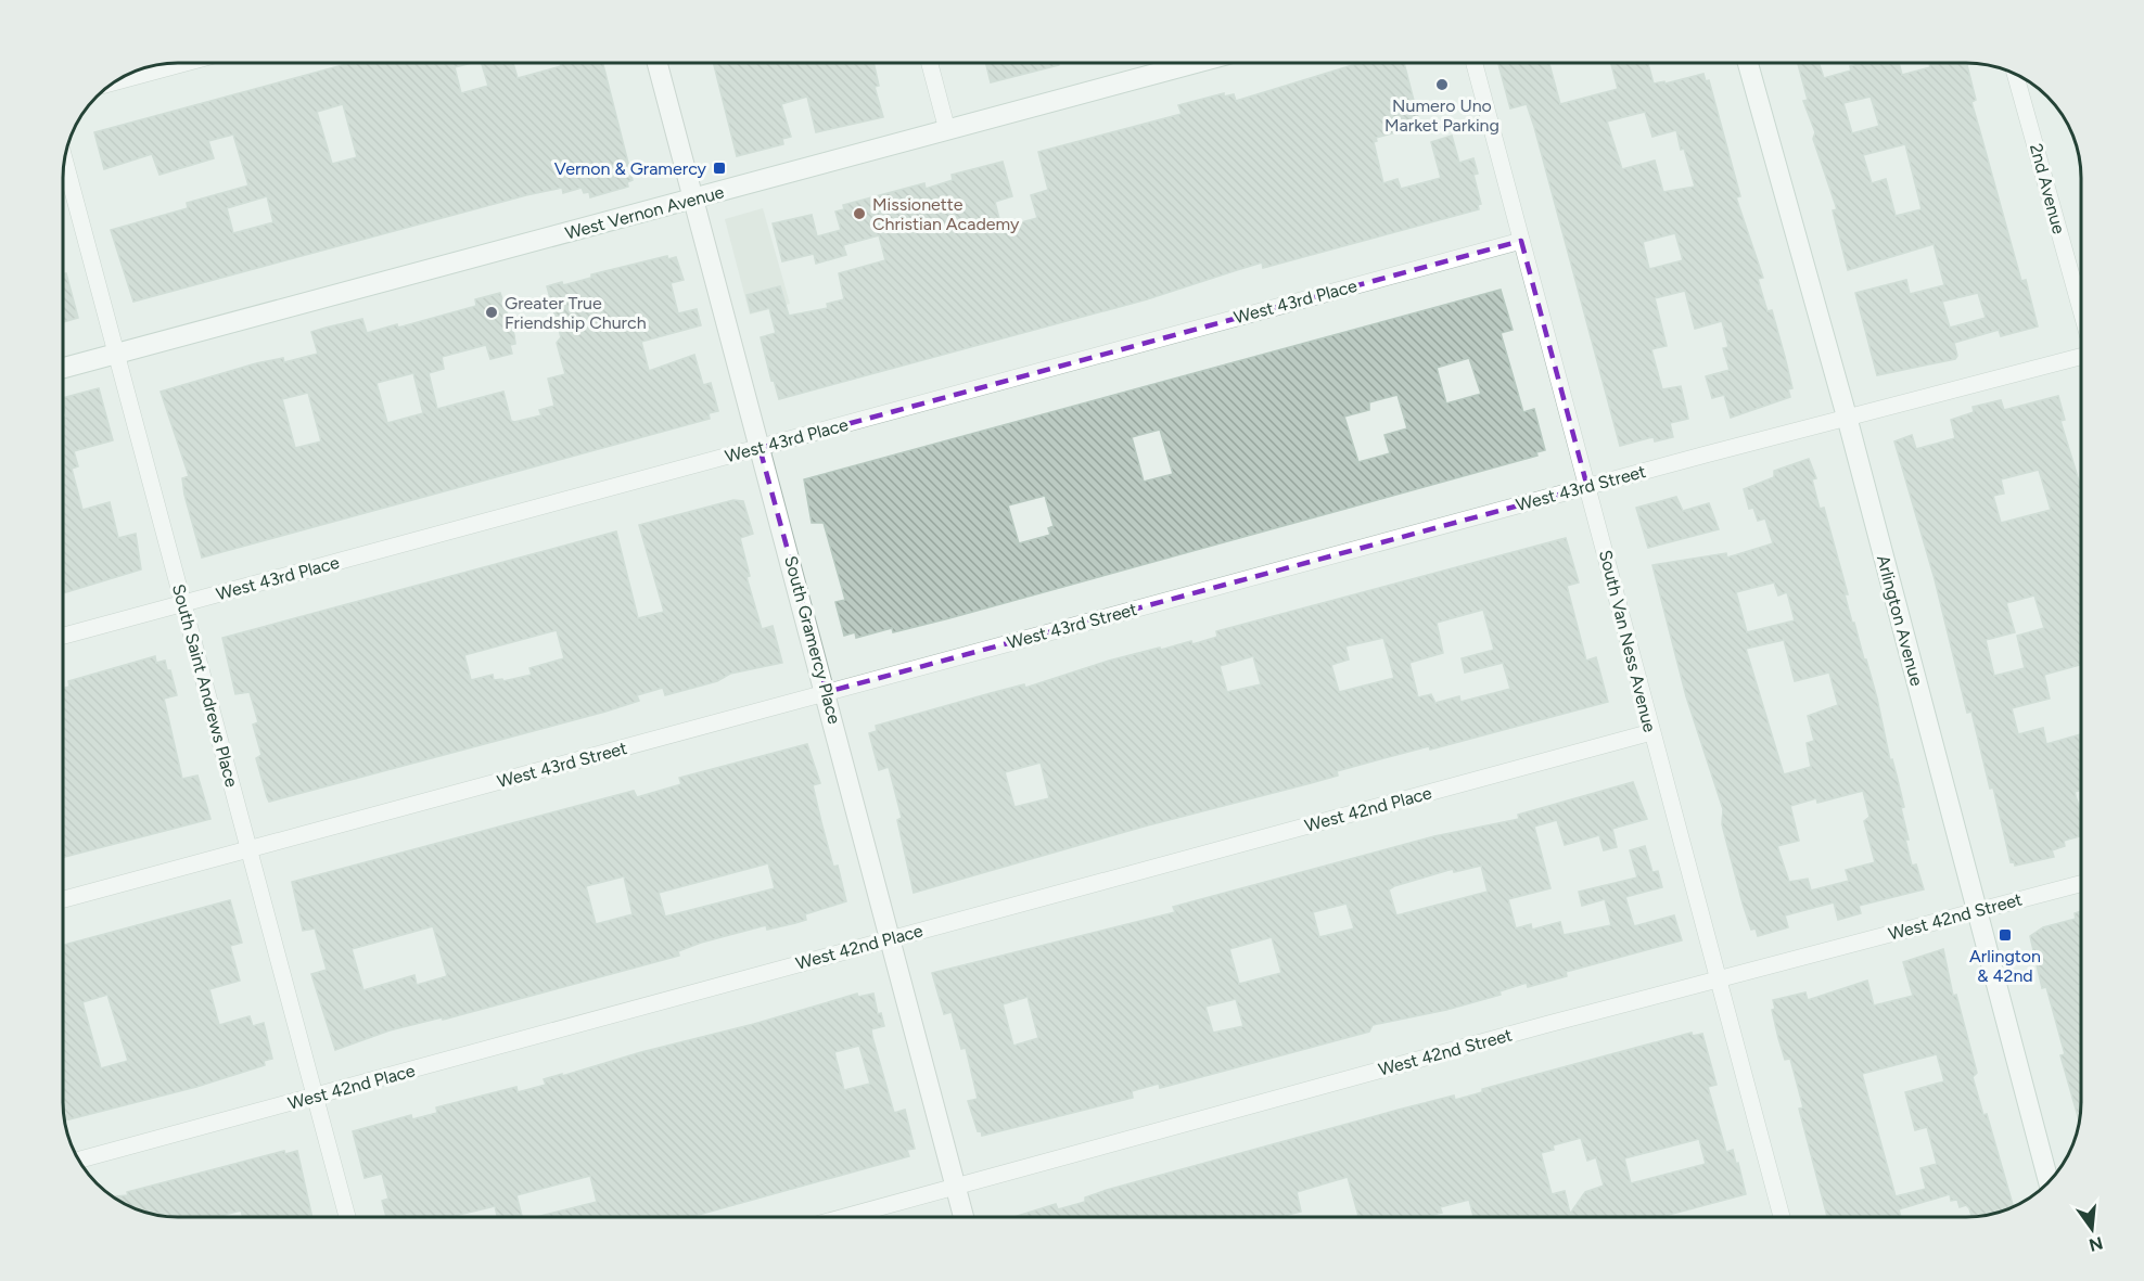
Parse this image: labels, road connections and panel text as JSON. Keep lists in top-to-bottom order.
{
  "streets": {
    "main road": ["West Vernon Avenue", "Arlington Avenue", "South Gramercy Place"],
    "street": [
      "2nd Avenue",
      "West 43rd Place",
      "West 43rd Street",
      "South Van Ness Avenue",
      "South Saint Andrews Place",
      "West 42nd Place",
      "West 42nd Street"
    ]
  },
  "crossings": [
    ["West Vernon Avenue", "South Gramercy Place"],
    ["West Vernon Avenue", "South Saint Andrews Place"],
    ["West 43rd Place", "South Gramercy Place"],
    ["West 43rd Place", "South Van Ness Avenue"],
    ["West 43rd Place", "South Saint Andrews Place"],
    ["West 43rd Street", "Arlington Avenue"],
    ["West 43rd Street", "South Gramercy Place"],
    ["West 43rd Street", "South Van Ness Avenue"],
    ["West 43rd Street", "South Saint Andrews Place"],
    ["Arlington Avenue", "West 42nd Street"],
    ["South Gramercy Place", "West 42nd Place"],
    ["South Gramercy Place", "West 42nd Street"],
    ["South Van Ness Avenue", "West 42nd Place"],
    ["South Van Ness Avenue", "West 42nd Street"],
    ["South Saint Andrews Place", "West 42nd Place"]
  ],
  "places": {
    "other": ["Numero Uno Market Parking", "Missionette Christian Academy", "Greater True Friendship Church"],
    "transit": ["Vernon & Gramercy", "Arlington & 42nd"]
  },
  "north": "bottom"
}
